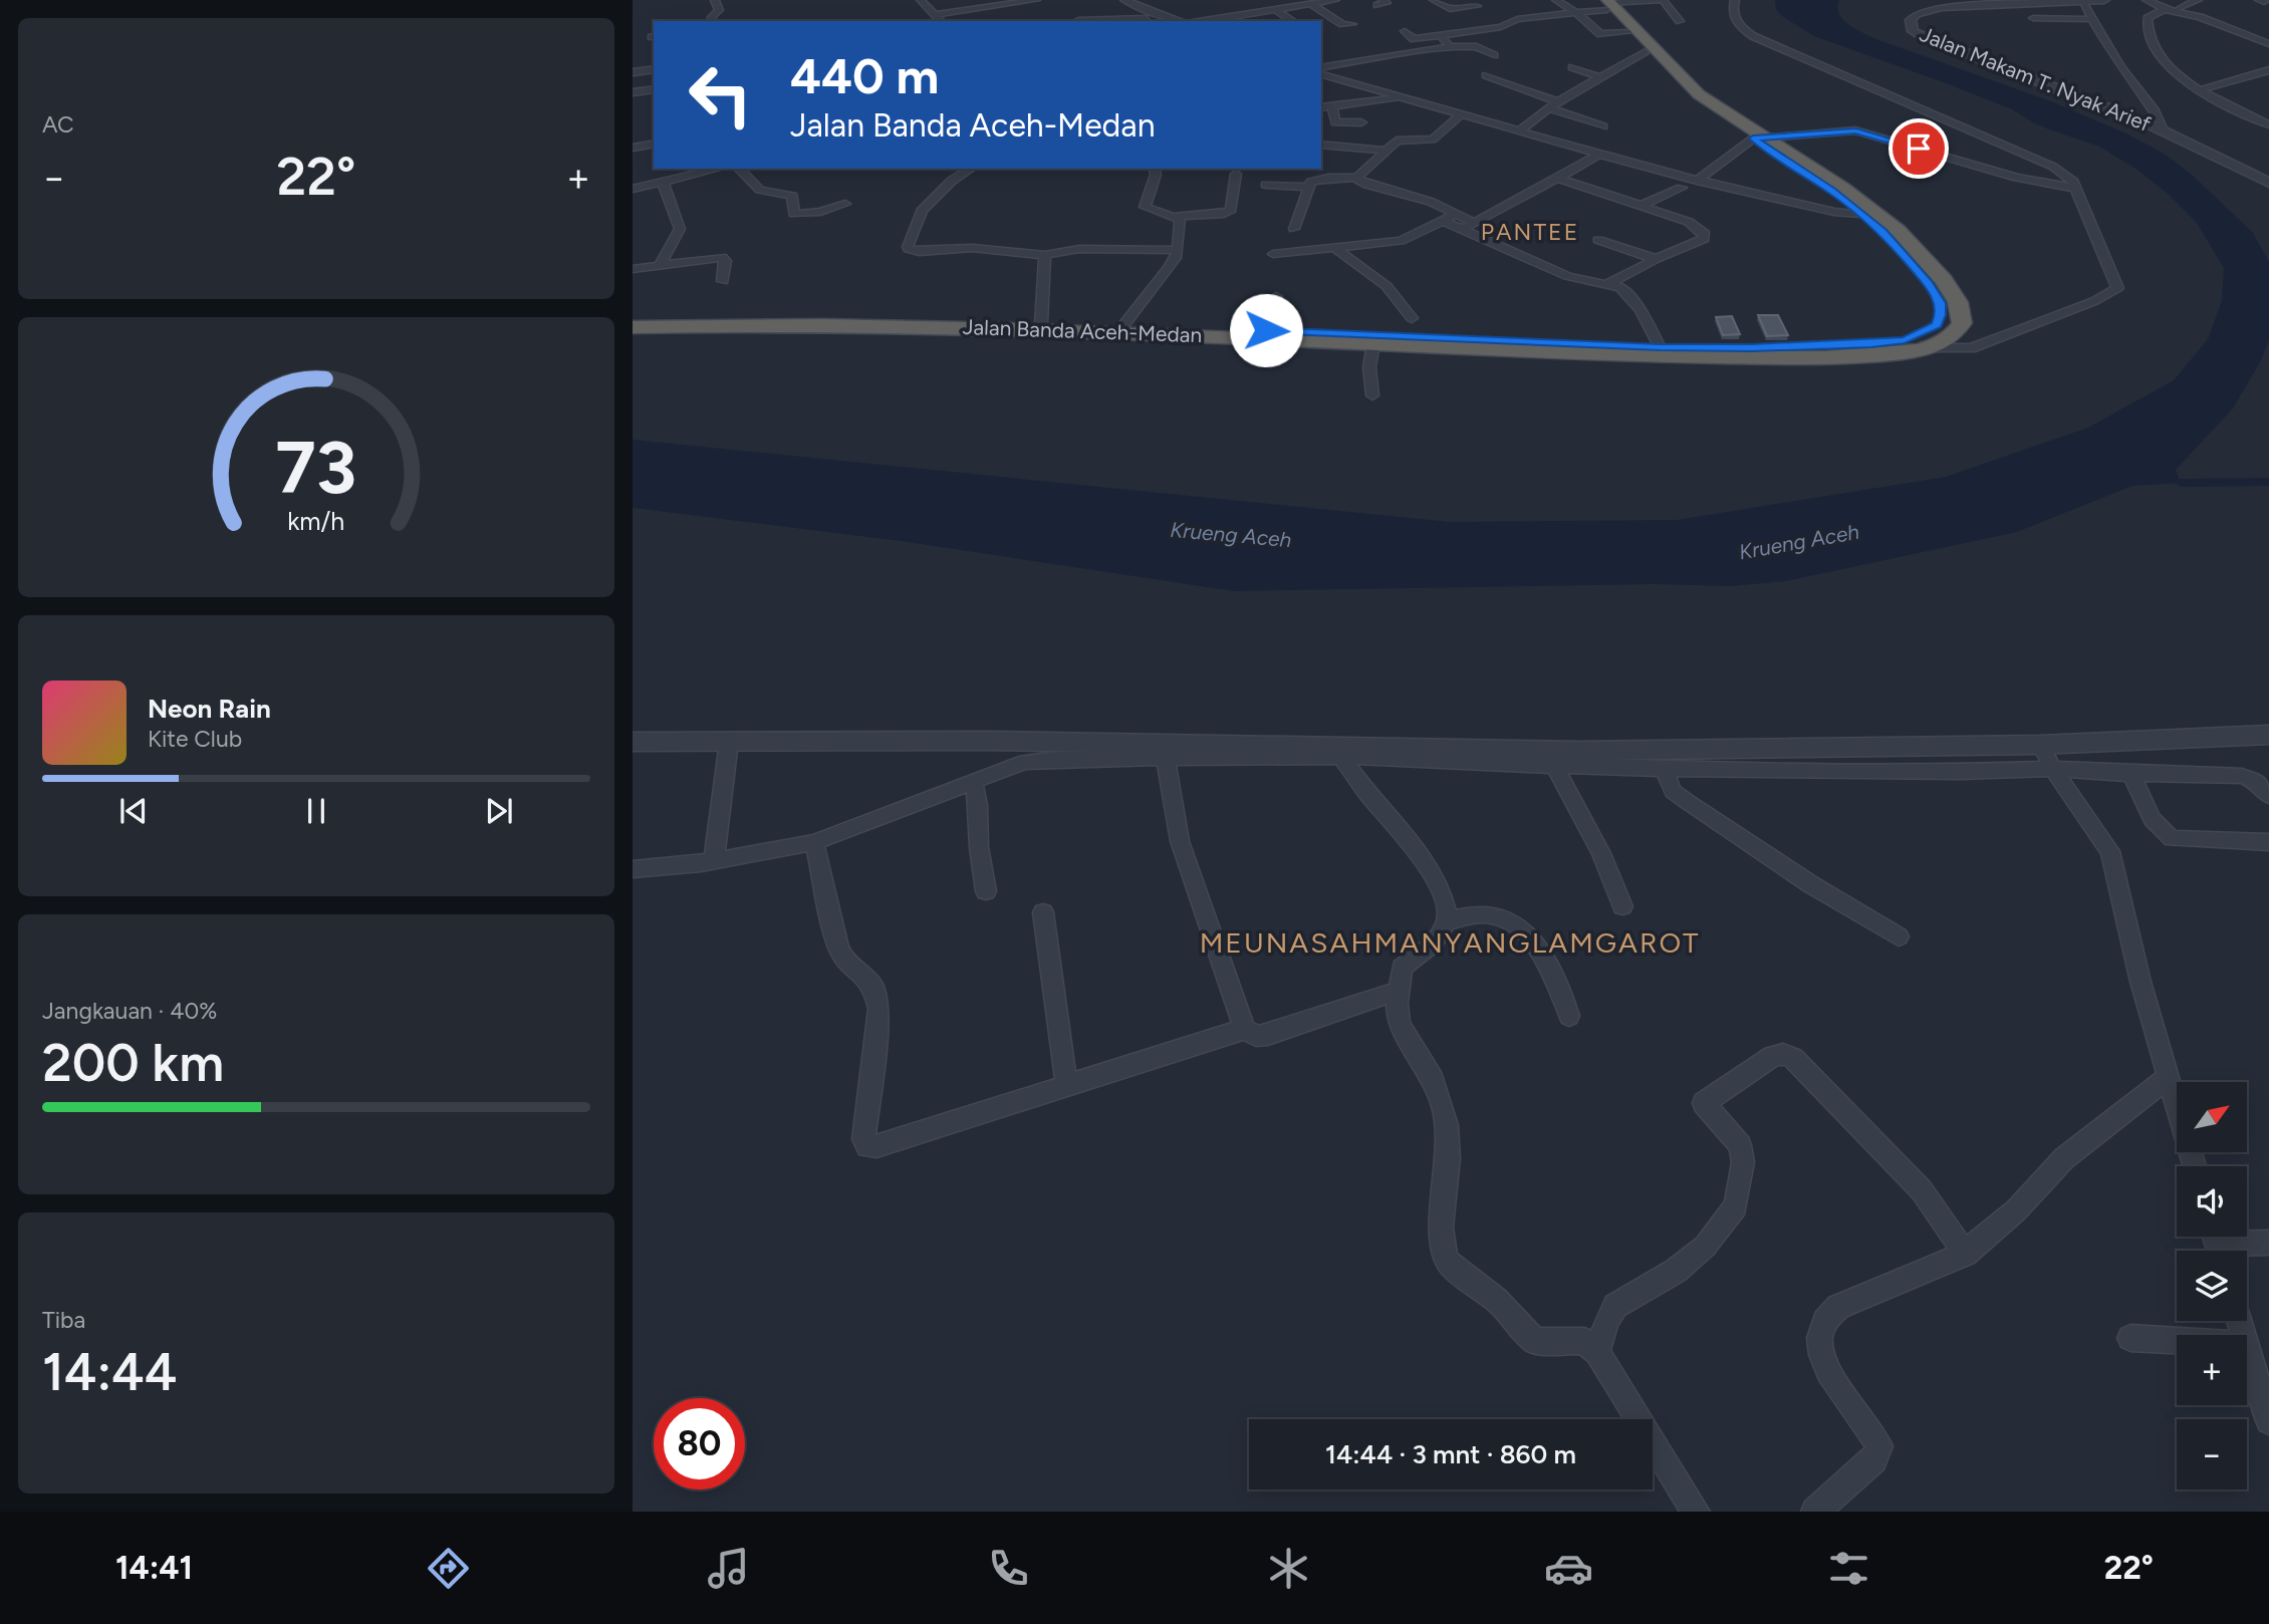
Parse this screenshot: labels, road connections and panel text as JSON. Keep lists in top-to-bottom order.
{
  "streets": {
    "highway": ["Jalan Banda Aceh-Medan"],
    "street": ["Jalan Makam T. Nyak Arief"]
  },
  "districts": ["PANTEE", "MEUNASAHMANYANGLAMGAROT"],
  "water": ["Krueng Aceh"],
  "north": "top right",
  "page": {
    "tile": [
      "AC",
      ["Jangkauan · 40%", "200 km"],
      ["Tiba", "14:44"]
    ],
    "turn": ["440 m", "Jalan Banda Aceh-Medan"],
    "heat": ["−", "22°", "+"],
    "song": ["Neon Rain", "Kite Club"],
    "map_buttons": ["+", "−"],
    "limit": "80",
    "trip": "14:44 · 3 mnt · 860 m",
    "tabs": ["14:41", "22°"],
    "gauge": ["73", "km/h"]
  }
}
